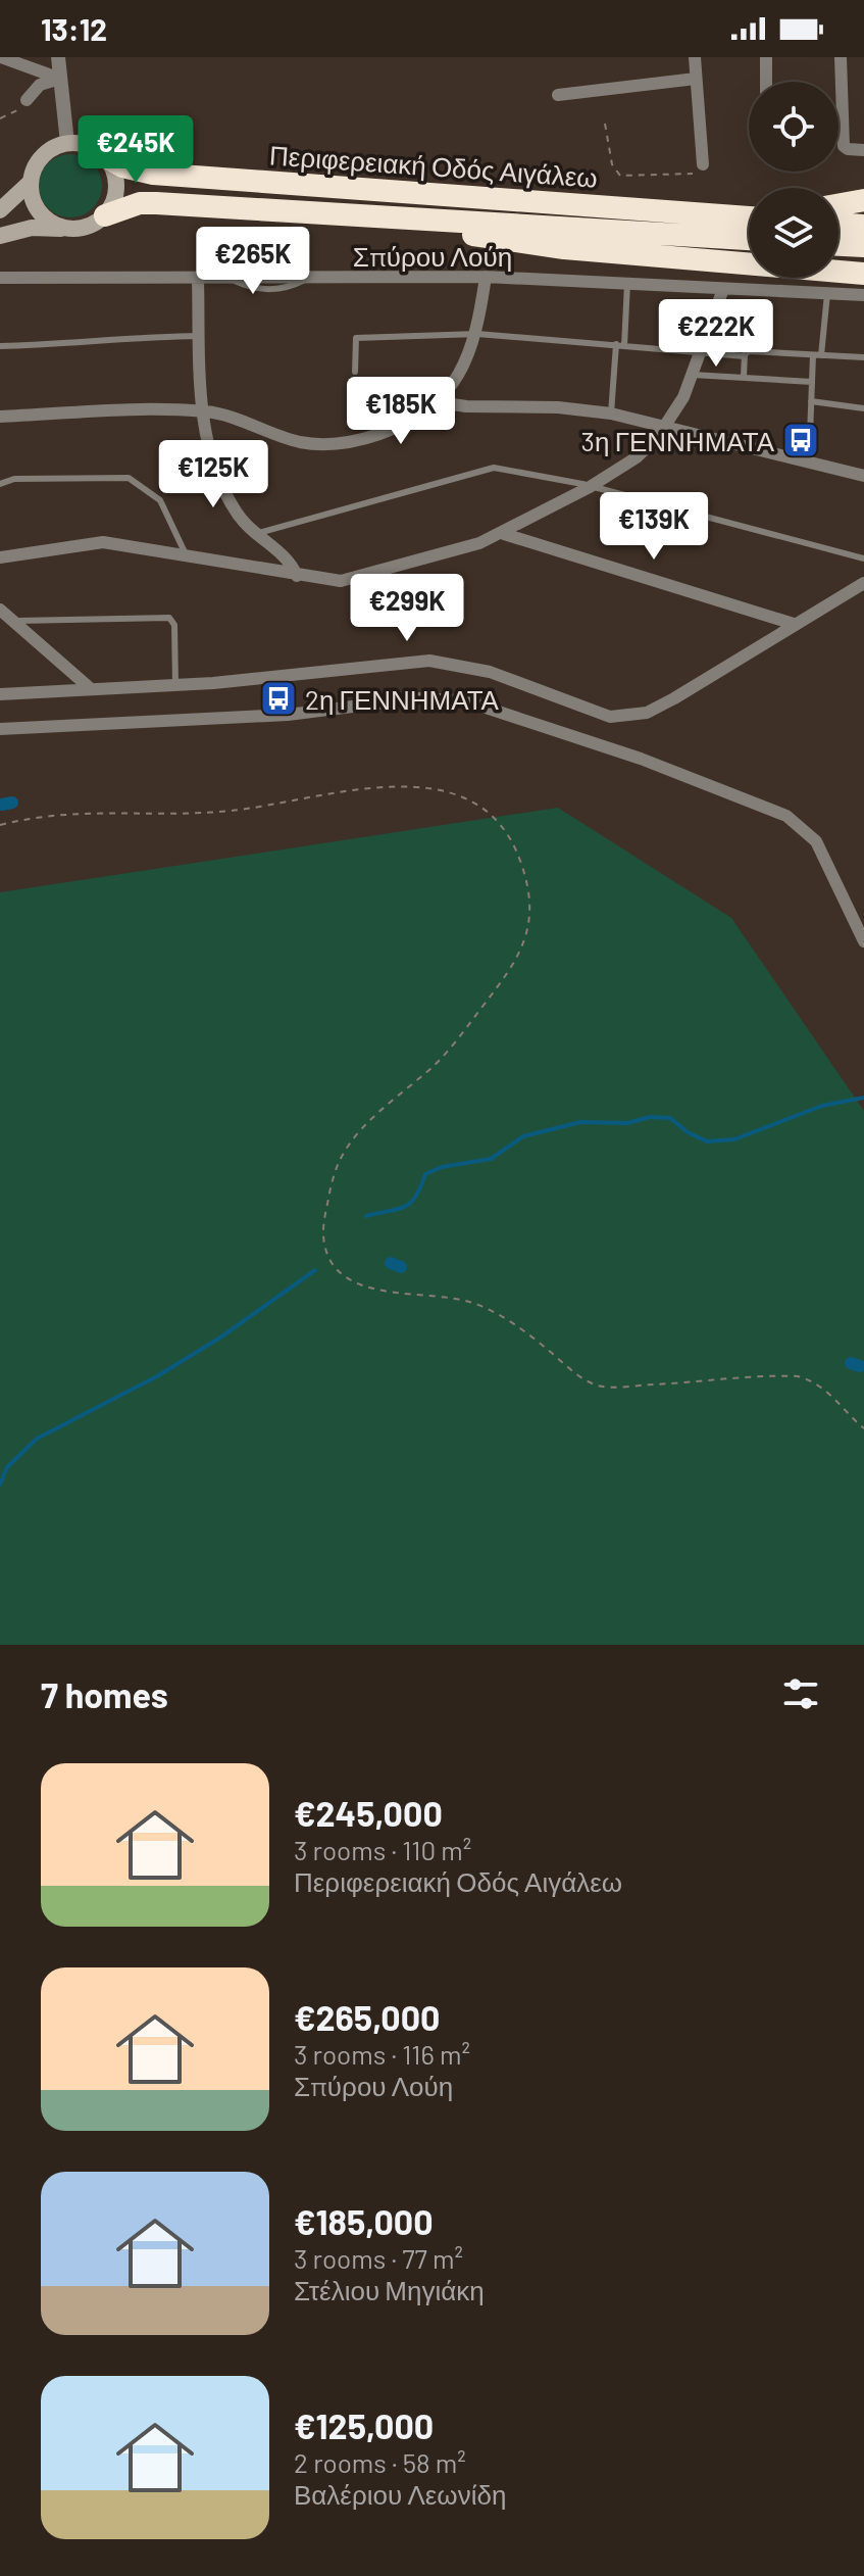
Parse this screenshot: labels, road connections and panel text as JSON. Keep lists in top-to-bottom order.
{
  "streets": {
    "highway": ["Περιφερειακή Οδός Αιγάλεω"],
    "street": ["Σπύρου Λούη"]
  },
  "places": {
    "bus stop": ["3η ΓΕΝΝΗΜΑΤΑ", "2η ΓΕΝΝΗΜΑΤΑ"]
  },
  "page": {
    "status": "13:12",
    "price": [
      "€245K",
      "€265K",
      "€222K",
      "€185K",
      "€125K",
      "€139K",
      "€299K"
    ],
    "heading": "7 homes",
    "list": [
      {
        "name": "€245,000",
        "note": "3 rooms · 110 m² · Περιφερειακή Οδός Αιγάλεω"
      },
      {
        "name": "€265,000",
        "note": "3 rooms · 116 m² · Σπύρου Λούη"
      },
      {
        "name": "€185,000",
        "note": "3 rooms · 77 m² · Στέλιου Μηγιάκη"
      },
      {
        "name": "€125,000",
        "note": "2 rooms · 58 m² · Βαλέριου Λεωνίδη"
      }
    ]
  }
}
